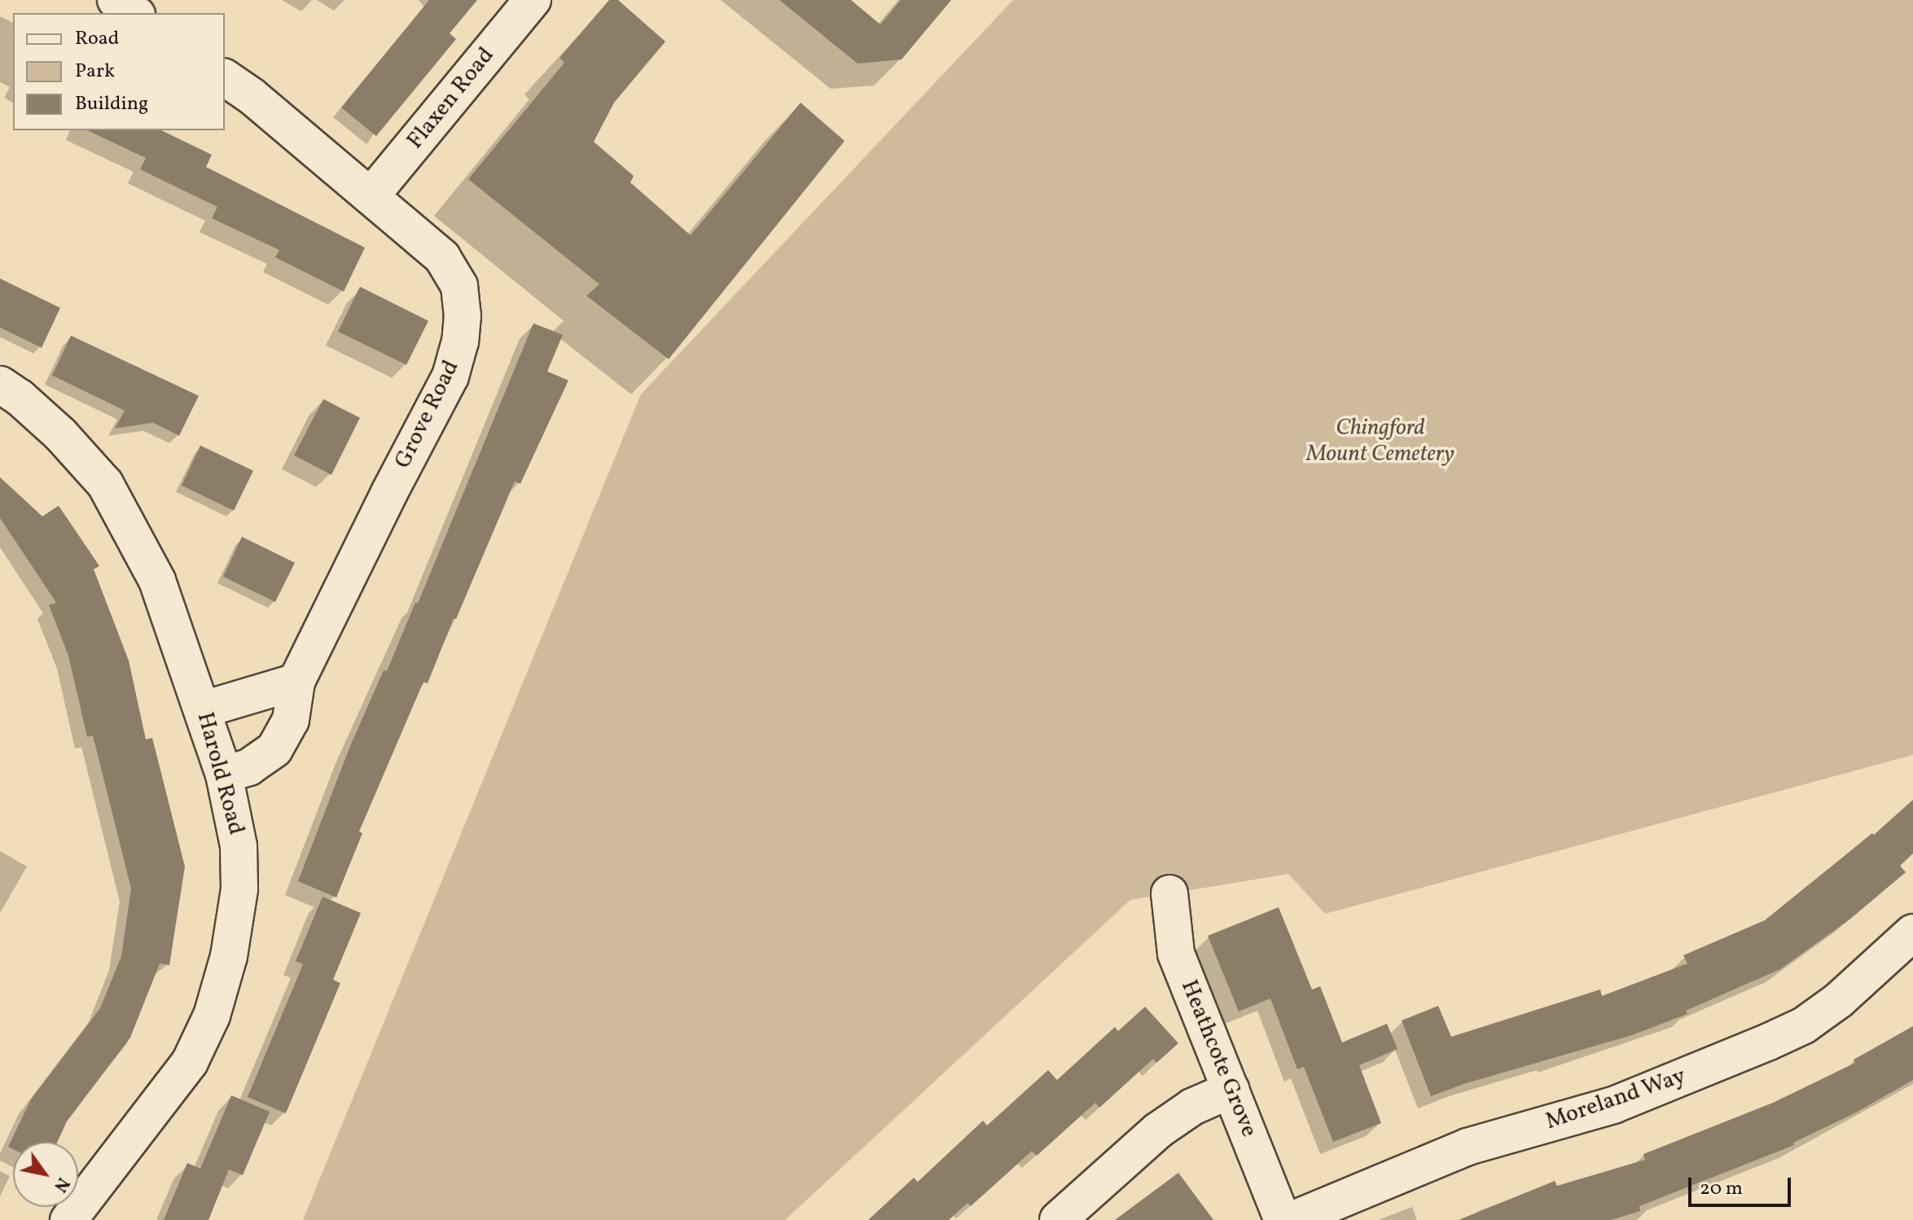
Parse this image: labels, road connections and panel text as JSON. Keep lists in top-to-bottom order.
{
  "streets": {
    "street": [
      "Flaxen Road",
      "Grove Road",
      "Harold Road",
      "Heathcote Grove",
      "Moreland Way"
    ]
  },
  "crossings": [
    ["Flaxen Road", "Grove Road"],
    ["Grove Road", "Harold Road"]
  ],
  "parks": ["Chingford Mount Cemetery"],
  "legend": ["Road", "Park", "Building"],
  "scale_bar": "20 m",
  "north": "bottom right"
}
